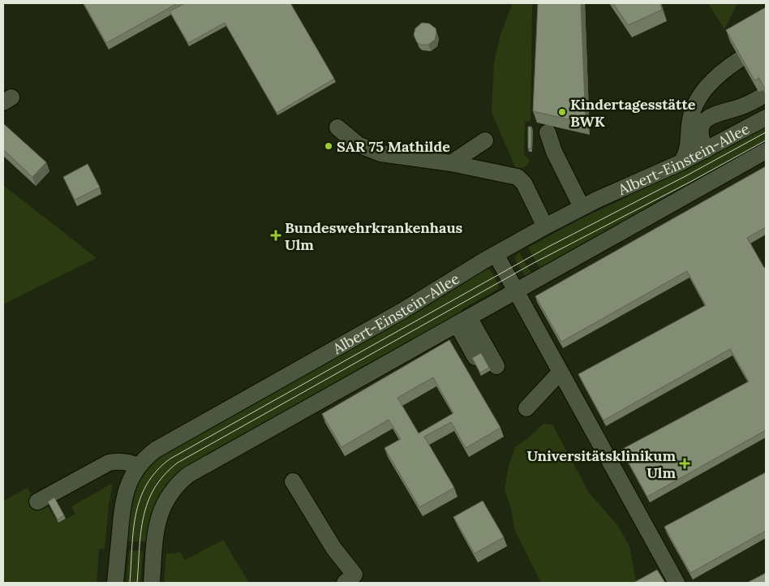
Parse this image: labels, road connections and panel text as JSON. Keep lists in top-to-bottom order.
{
  "streets": {
    "street": ["Albert-Einstein-Allee"]
  },
  "places": {
    "other": ["Kindertagesstätte BWK", "SAR 75 Mathilde"],
    "health": ["Bundeswehrkrankenhaus Ulm", "Universitätsklinikum Ulm"]
  }
}
